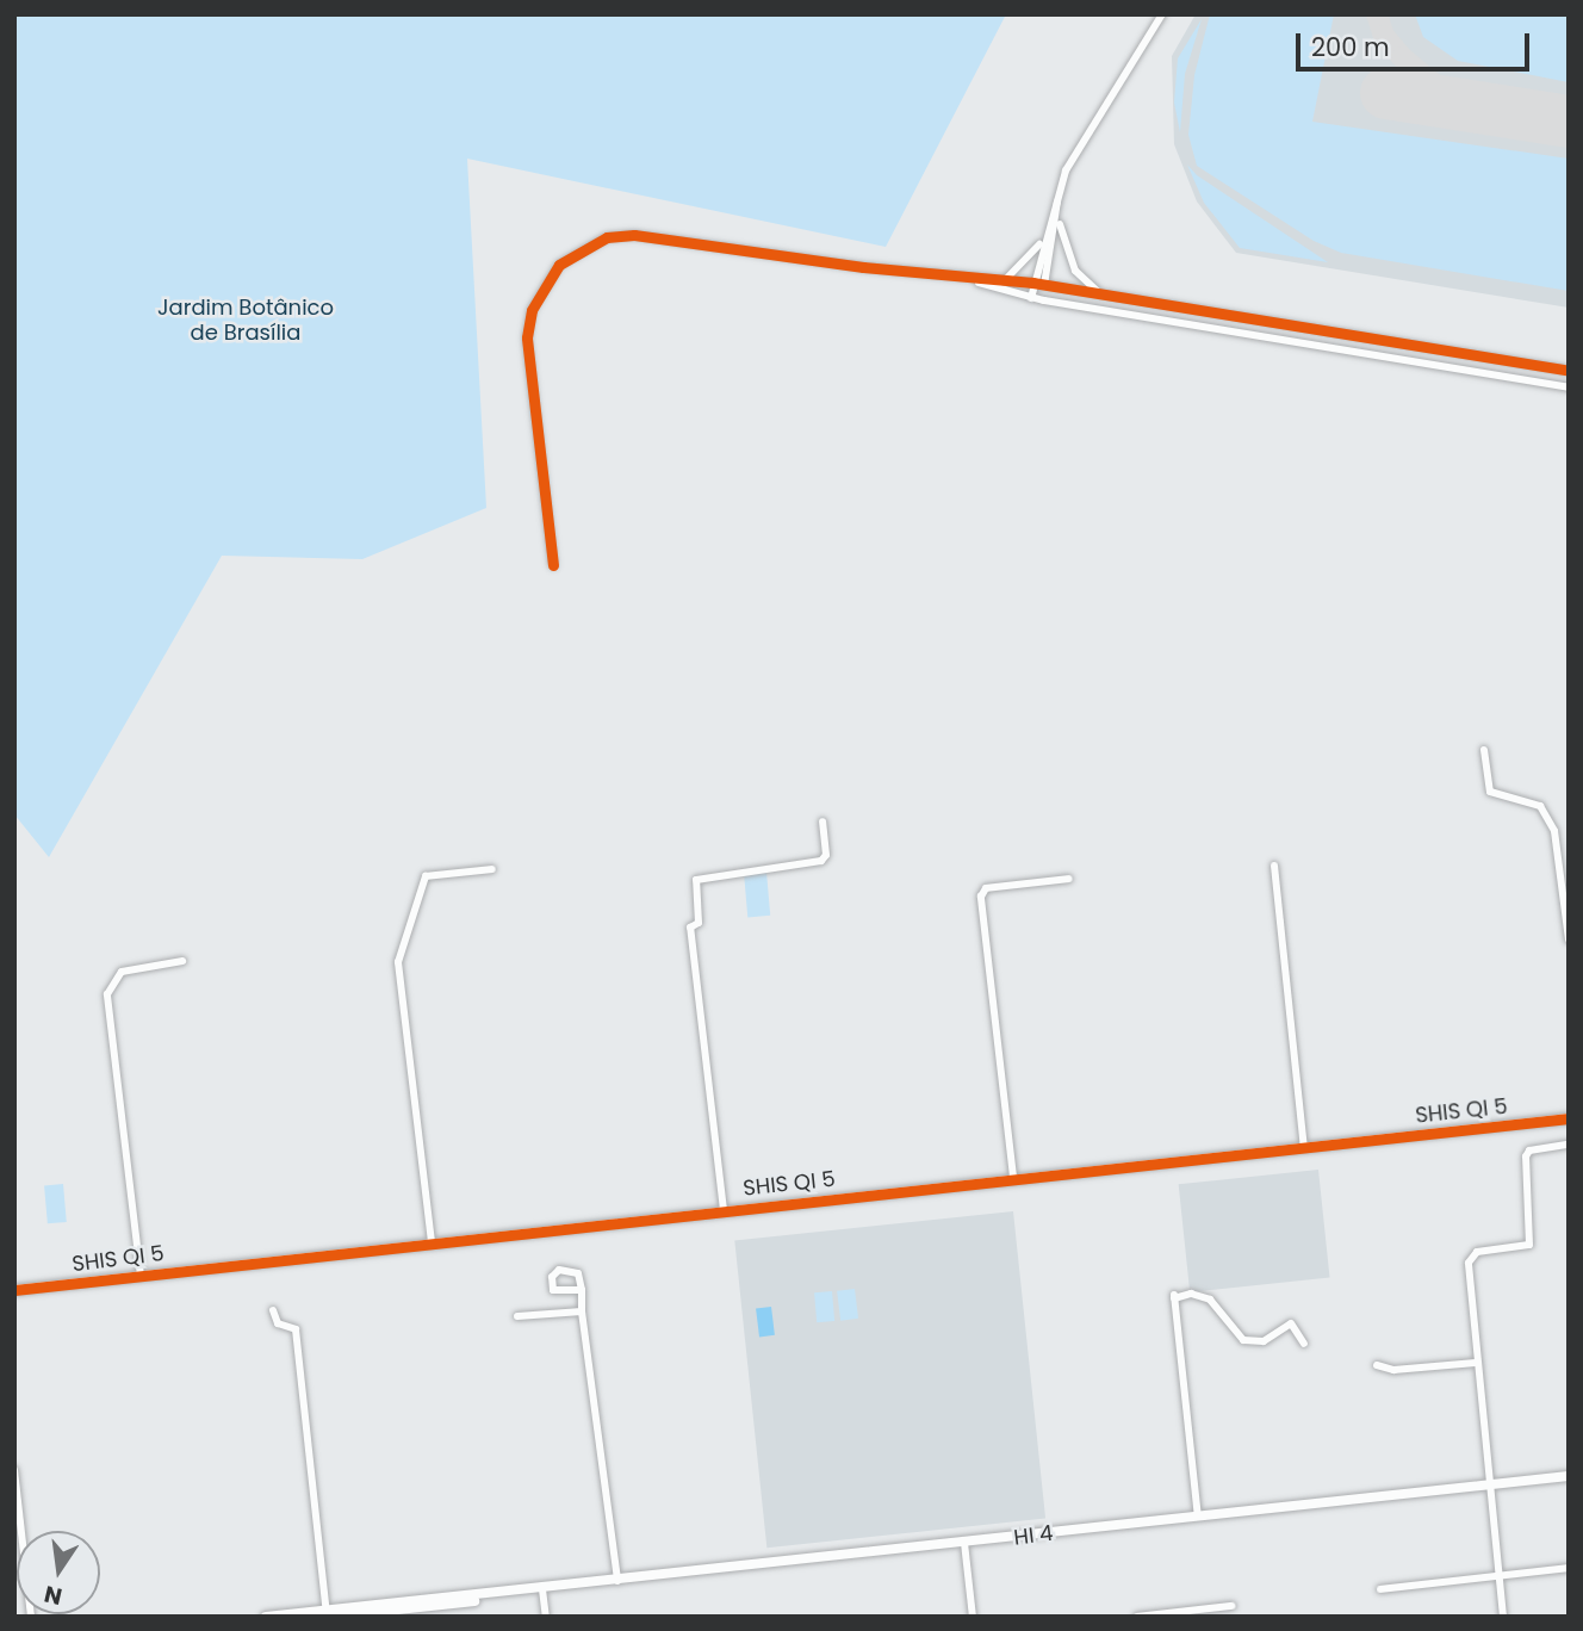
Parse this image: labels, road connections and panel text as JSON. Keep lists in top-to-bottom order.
{
  "streets": {
    "street": ["SHIS QI 5", "HI 4"]
  },
  "parks": ["Jardim Botânico de Brasília"],
  "scale_bar": "200 m",
  "north": "bottom"
}
